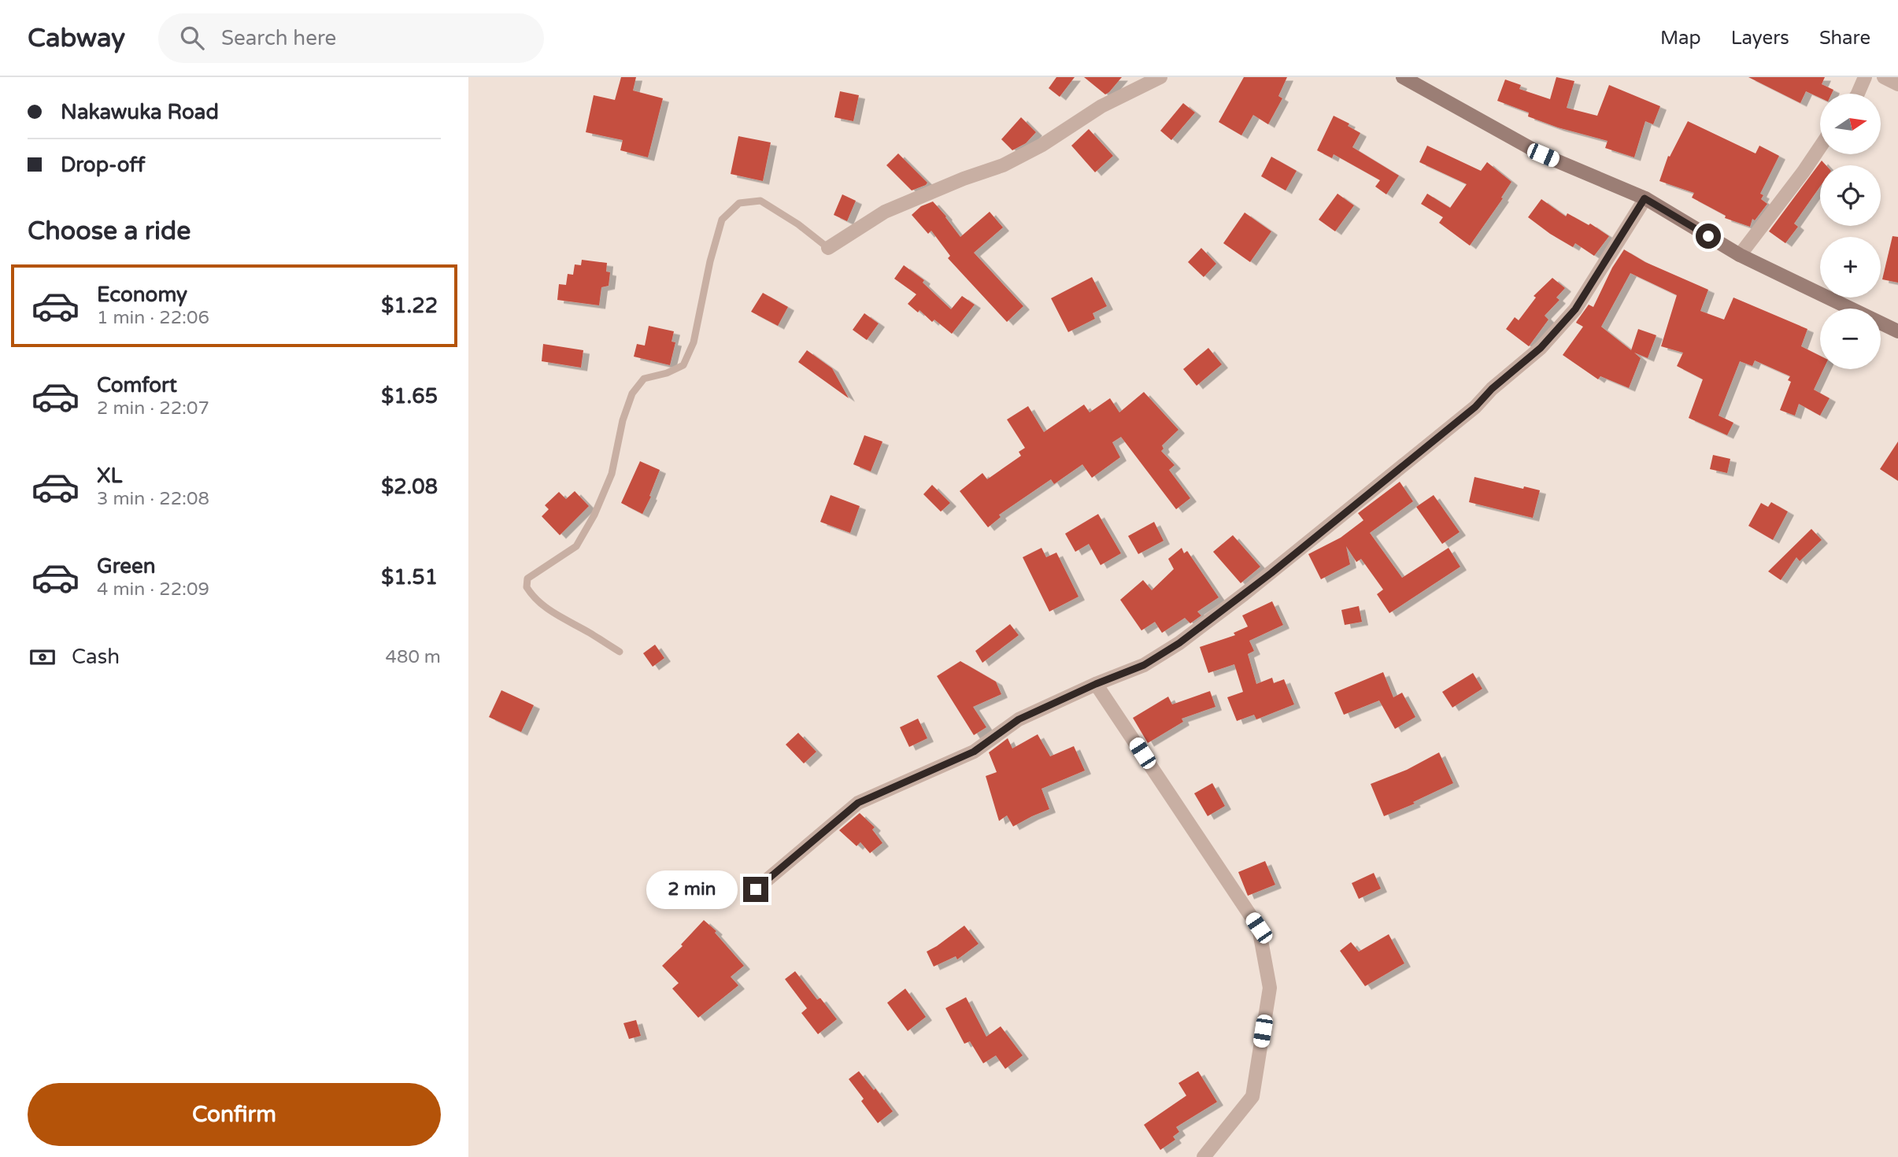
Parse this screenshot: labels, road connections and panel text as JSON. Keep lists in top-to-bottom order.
{
  "north": "right",
  "page": {
    "header": "Cabway",
    "search": "Search here",
    "nav": ["Map", "Layers", "Share"],
    "banner": ["Nakawuka Road", "Drop-off"],
    "map_buttons": ["+", "−"],
    "heading": "Choose a ride",
    "list": [
      {
        "name": "Economy",
        "note": "1 min · 22:06",
        "value": "$1.22"
      },
      {
        "name": "Comfort",
        "note": "2 min · 22:07",
        "value": "$1.65"
      },
      {
        "name": "XL",
        "note": "3 min · 22:08",
        "value": "$2.08"
      },
      {
        "name": "Green",
        "note": "4 min · 22:09",
        "value": "$1.51"
      }
    ],
    "pay": ["Cash", "480 m"],
    "bubble": "2 min",
    "buttons": "Confirm"
  }
}
